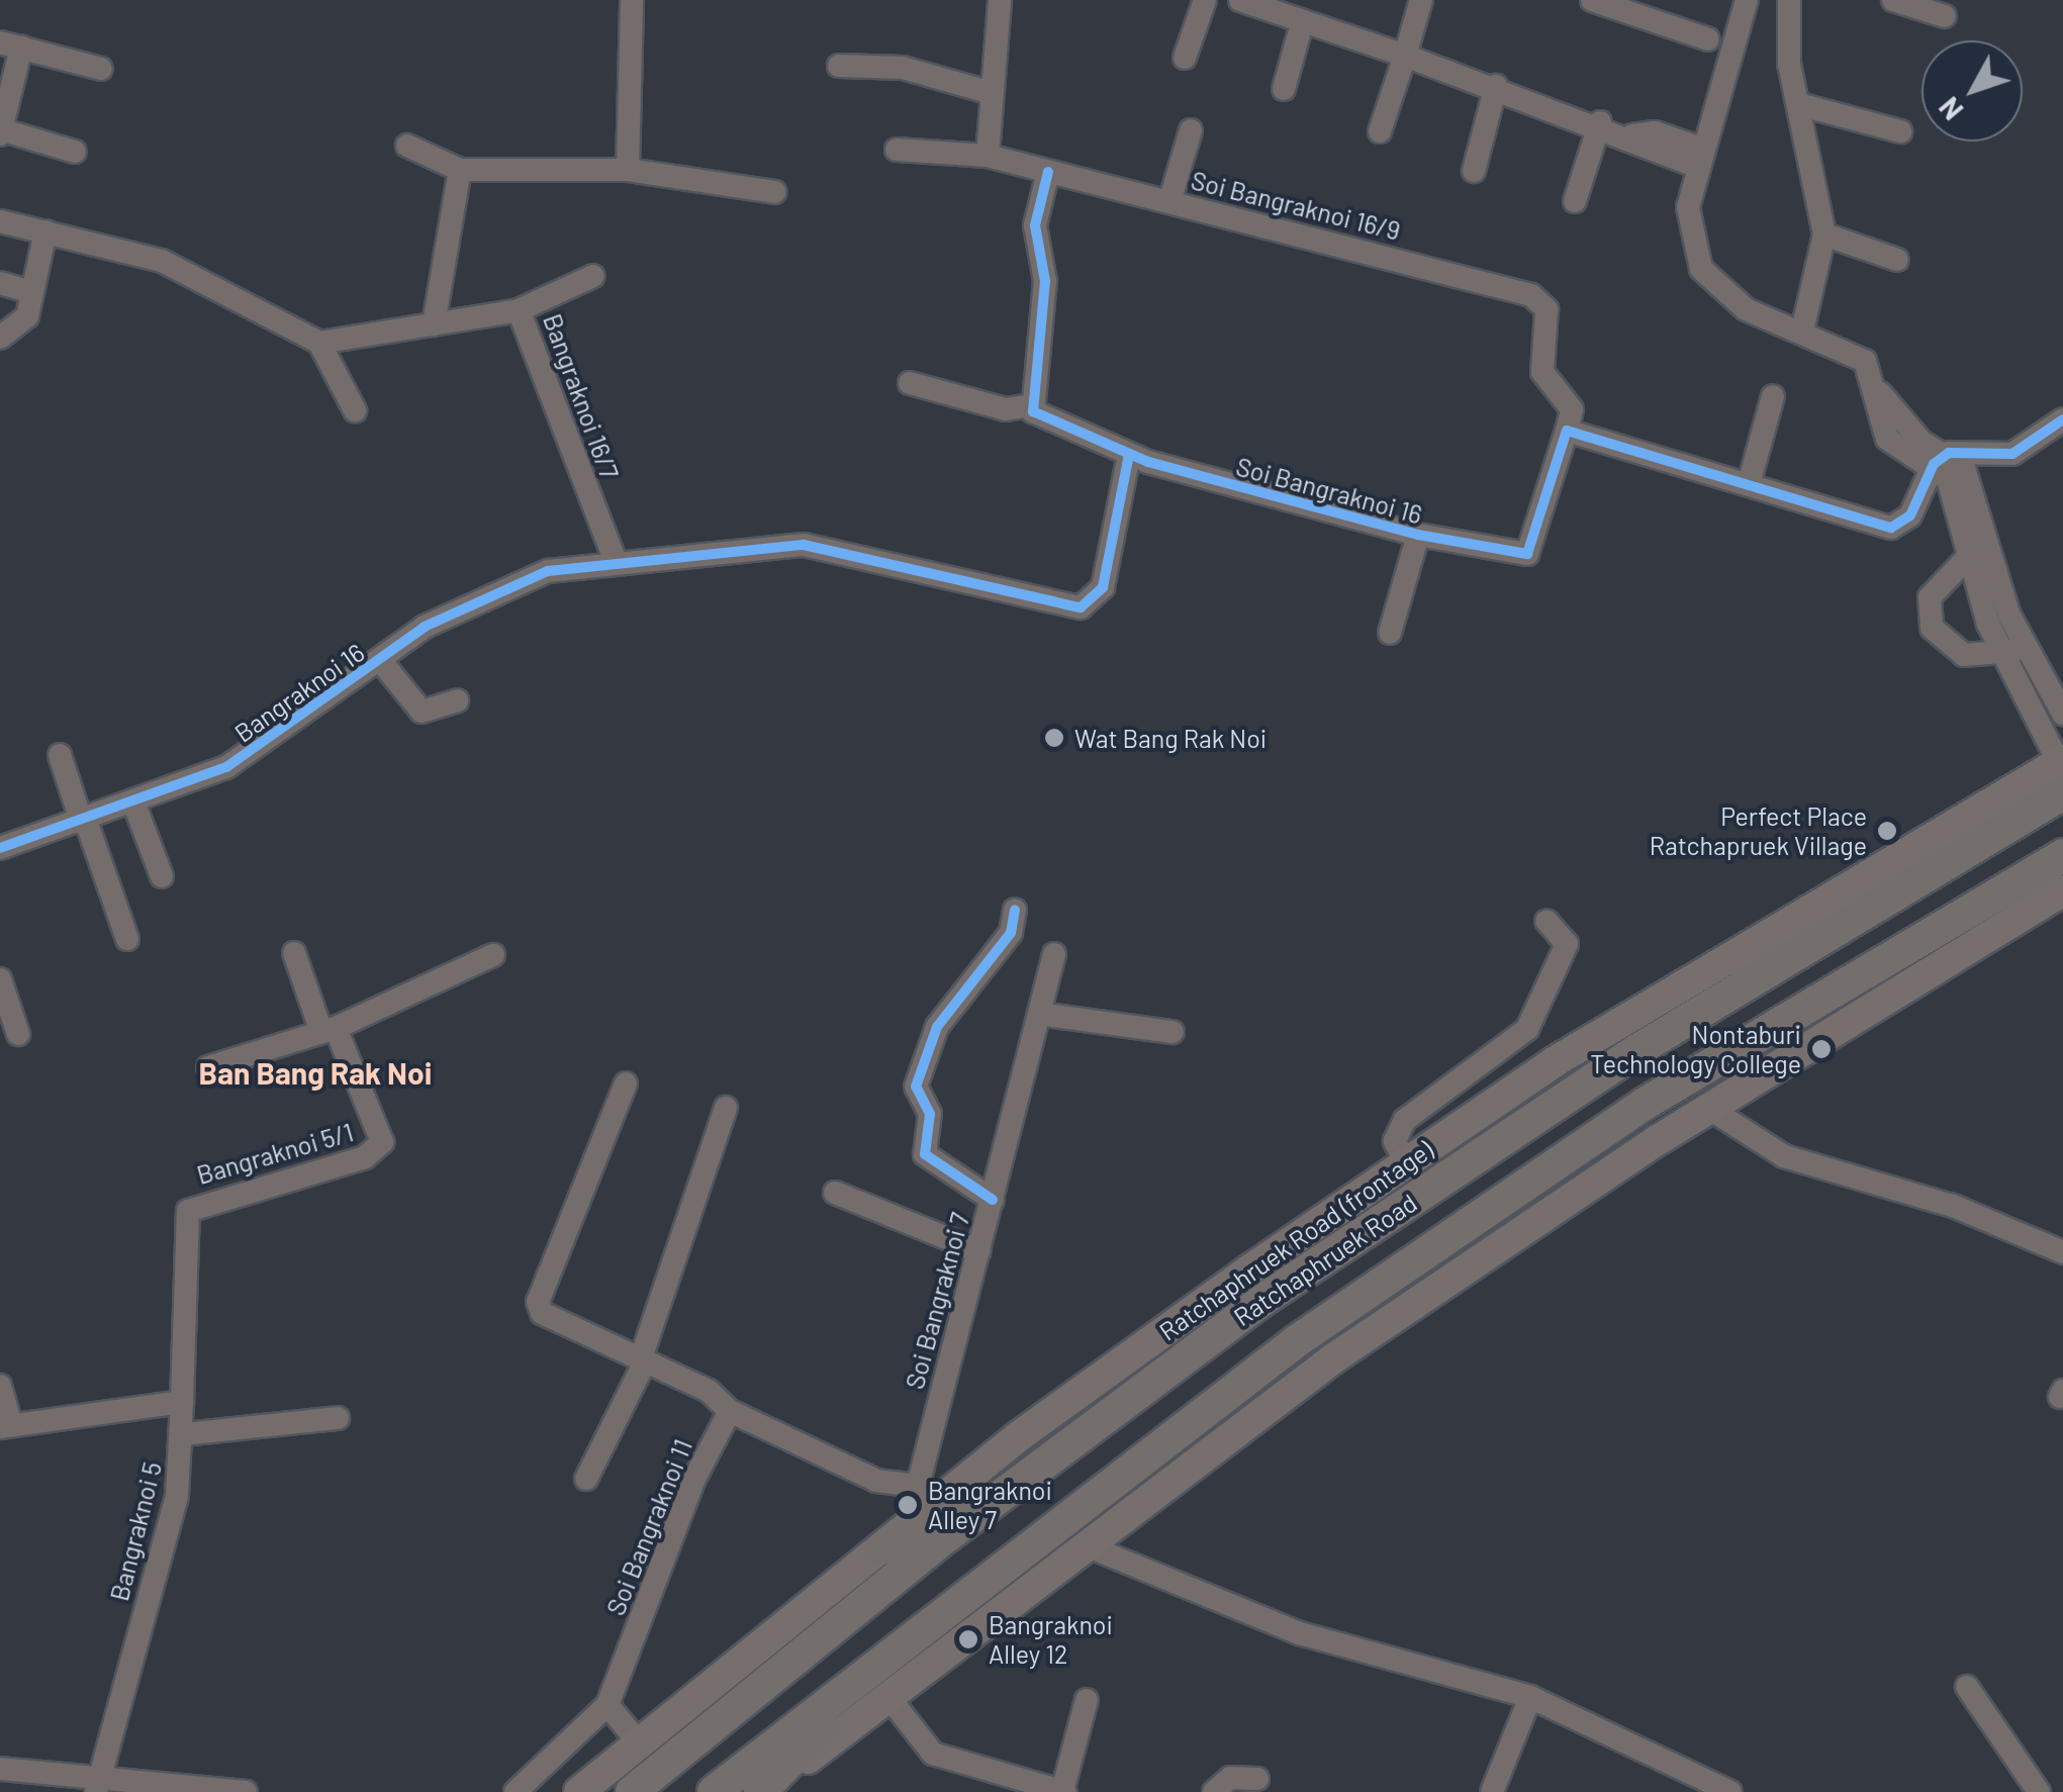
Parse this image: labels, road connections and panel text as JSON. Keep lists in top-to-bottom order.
{
  "streets": {
    "main road": ["Ratchaphruek Road (frontage)", "Ratchaphruek Road"],
    "street": [
      "Soi Bangraknoi 16/9",
      "Bangraknoi 16/7",
      "Soi Bangraknoi 16",
      "Bangraknoi 16",
      "Bangraknoi 5/1",
      "Soi Bangraknoi 7",
      "Soi Bangraknoi 11",
      "Bangraknoi 5"
    ]
  },
  "crossings": [
    ["Soi Bangraknoi 16/9", "Soi Bangraknoi 16"],
    ["Bangraknoi 16/7", "Bangraknoi 16"],
    ["Bangraknoi 5/1", "Bangraknoi 5"],
    ["Ratchaphruek Road (frontage)", "Ratchaphruek Road"],
    ["Ratchaphruek Road (frontage)", "Soi Bangraknoi 7"]
  ],
  "districts": ["Ban Bang Rak Noi"],
  "places": [
    "Wat Bang Rak Noi",
    "Perfect Place Ratchapruek Village",
    "Nontaburi Technology College",
    "Bangraknoi Alley 7",
    "Bangraknoi Alley 12"
  ],
  "north": "bottom left"
}
